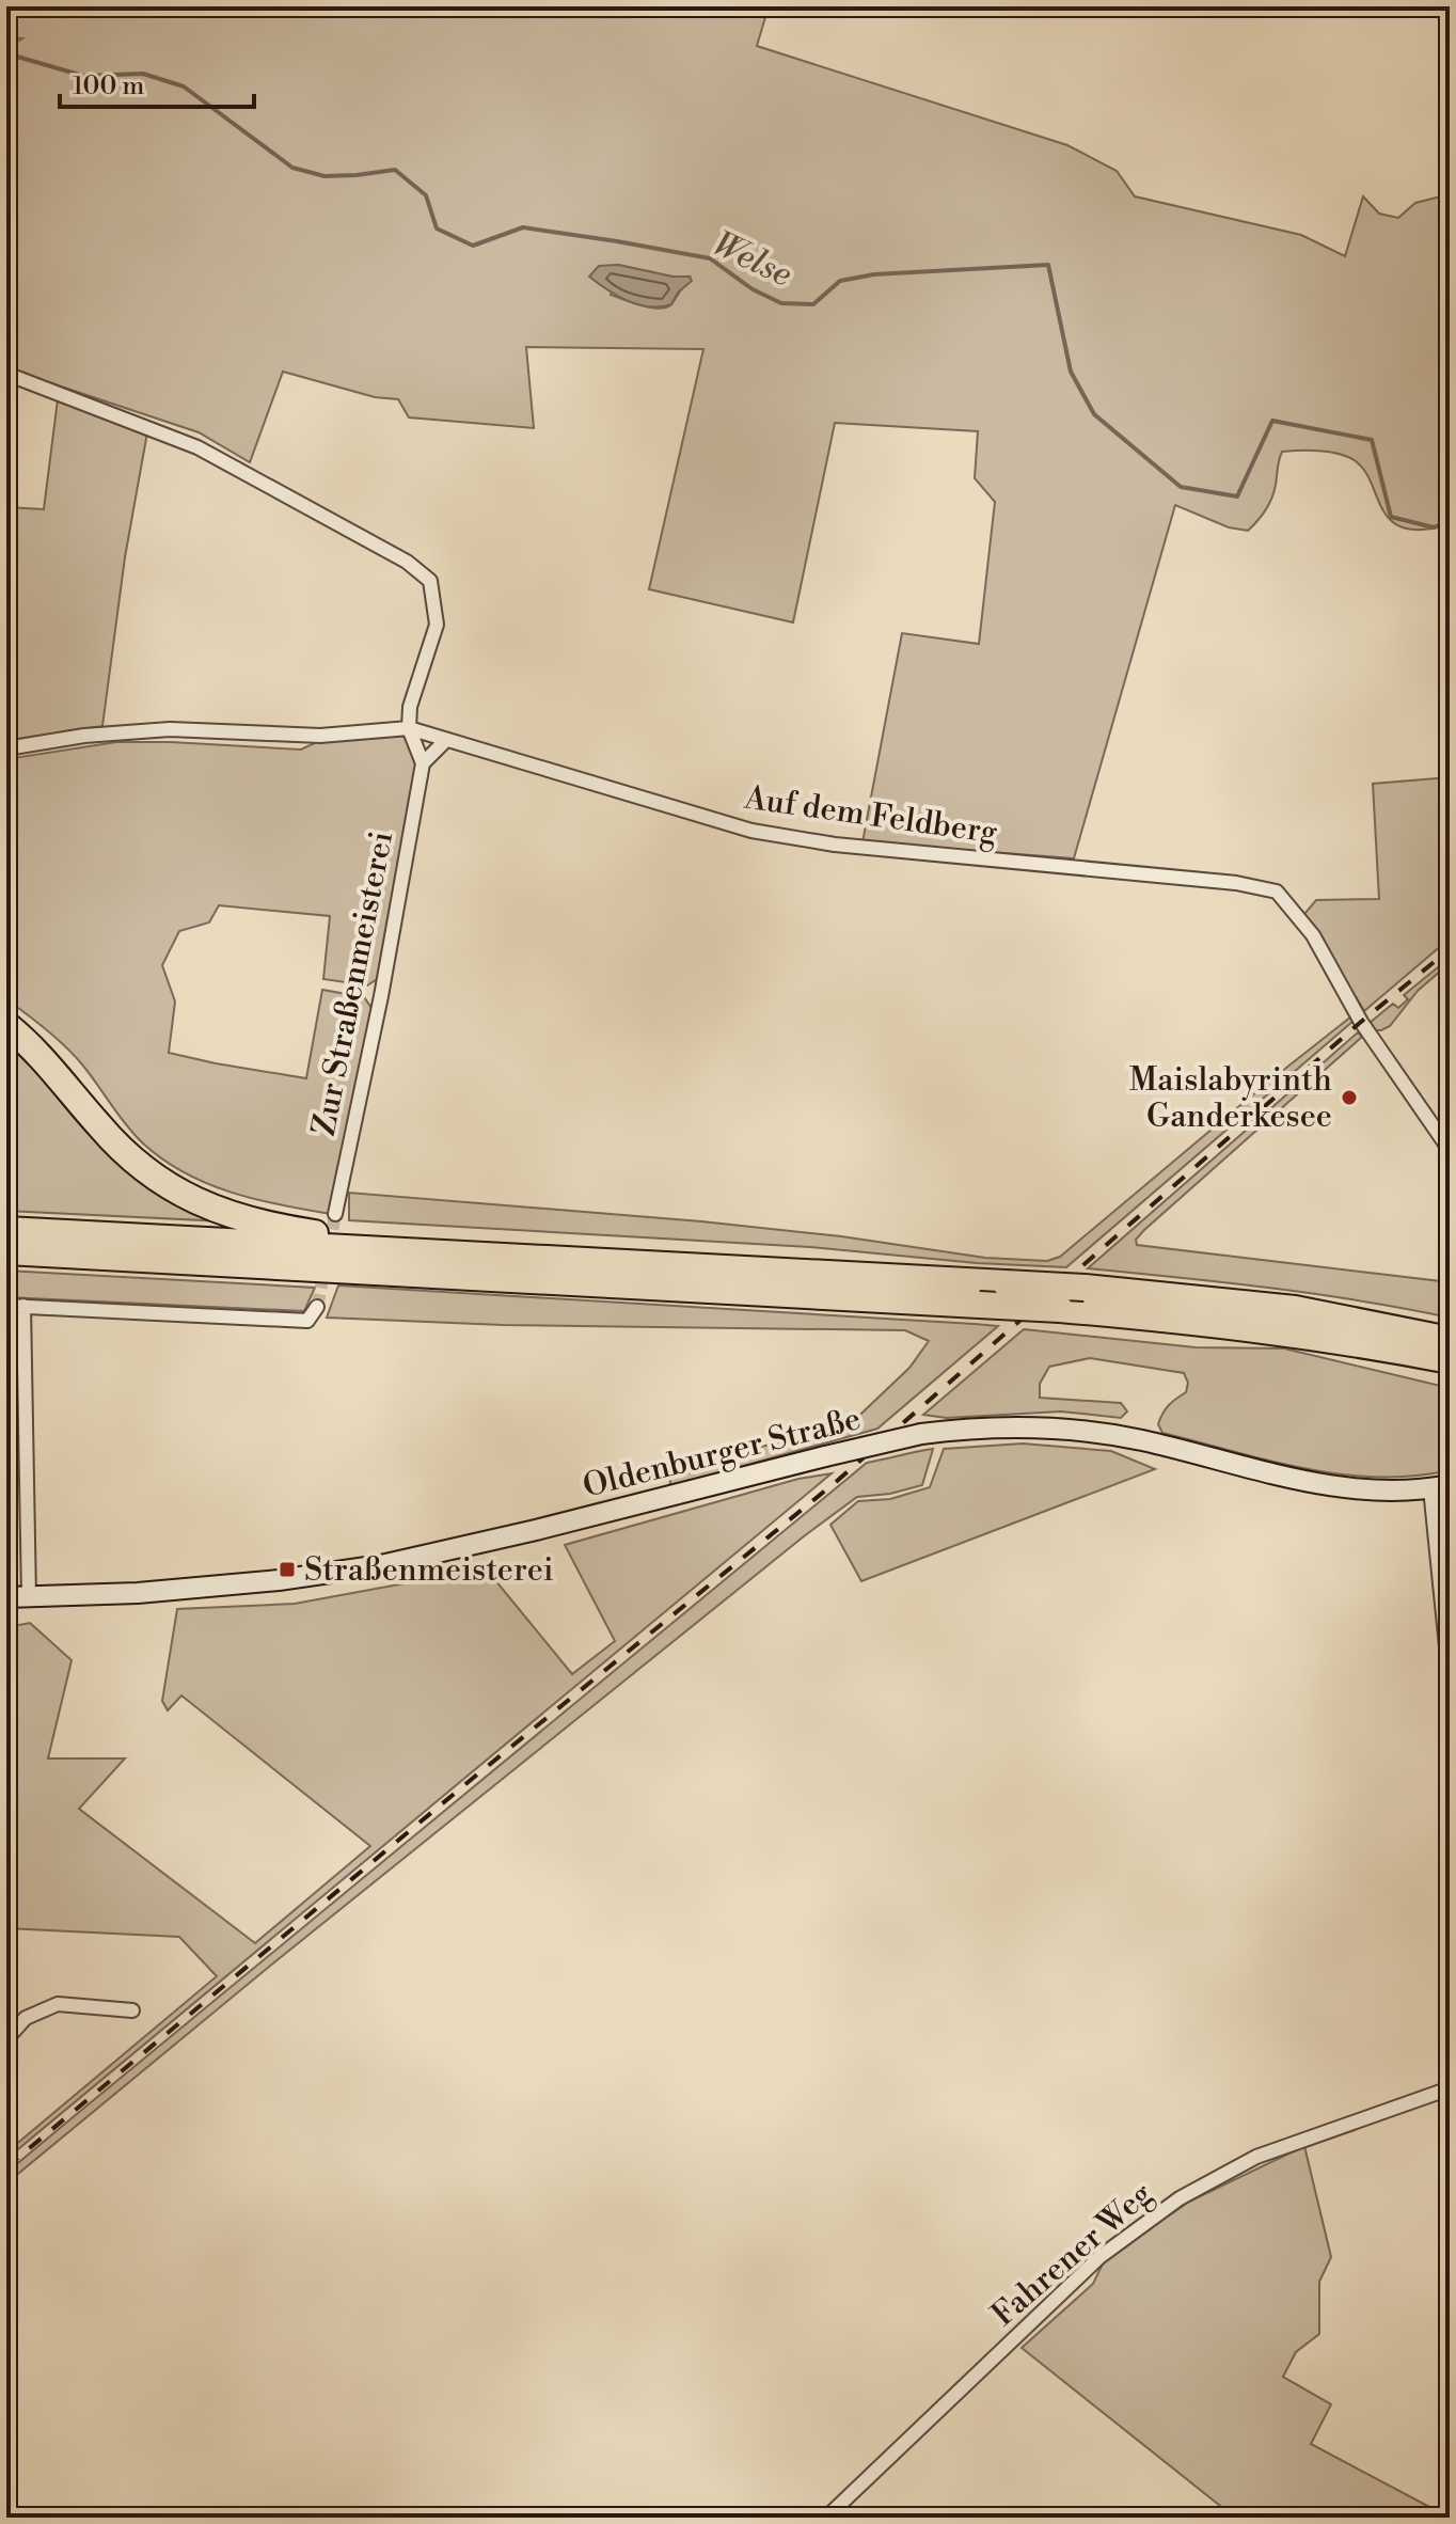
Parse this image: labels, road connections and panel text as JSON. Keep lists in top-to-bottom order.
{
  "streets": {
    "main road": ["Oldenburger Straße"],
    "street": ["Auf dem Feldberg", "Zur Straßenmeisterei", "Fahrener Weg"]
  },
  "water": ["Welse"],
  "places": {
    "other": ["Maislabyrinth Ganderkesee"],
    "transit": ["Straßenmeisterei"]
  },
  "scale_bar": "100 m"
}
